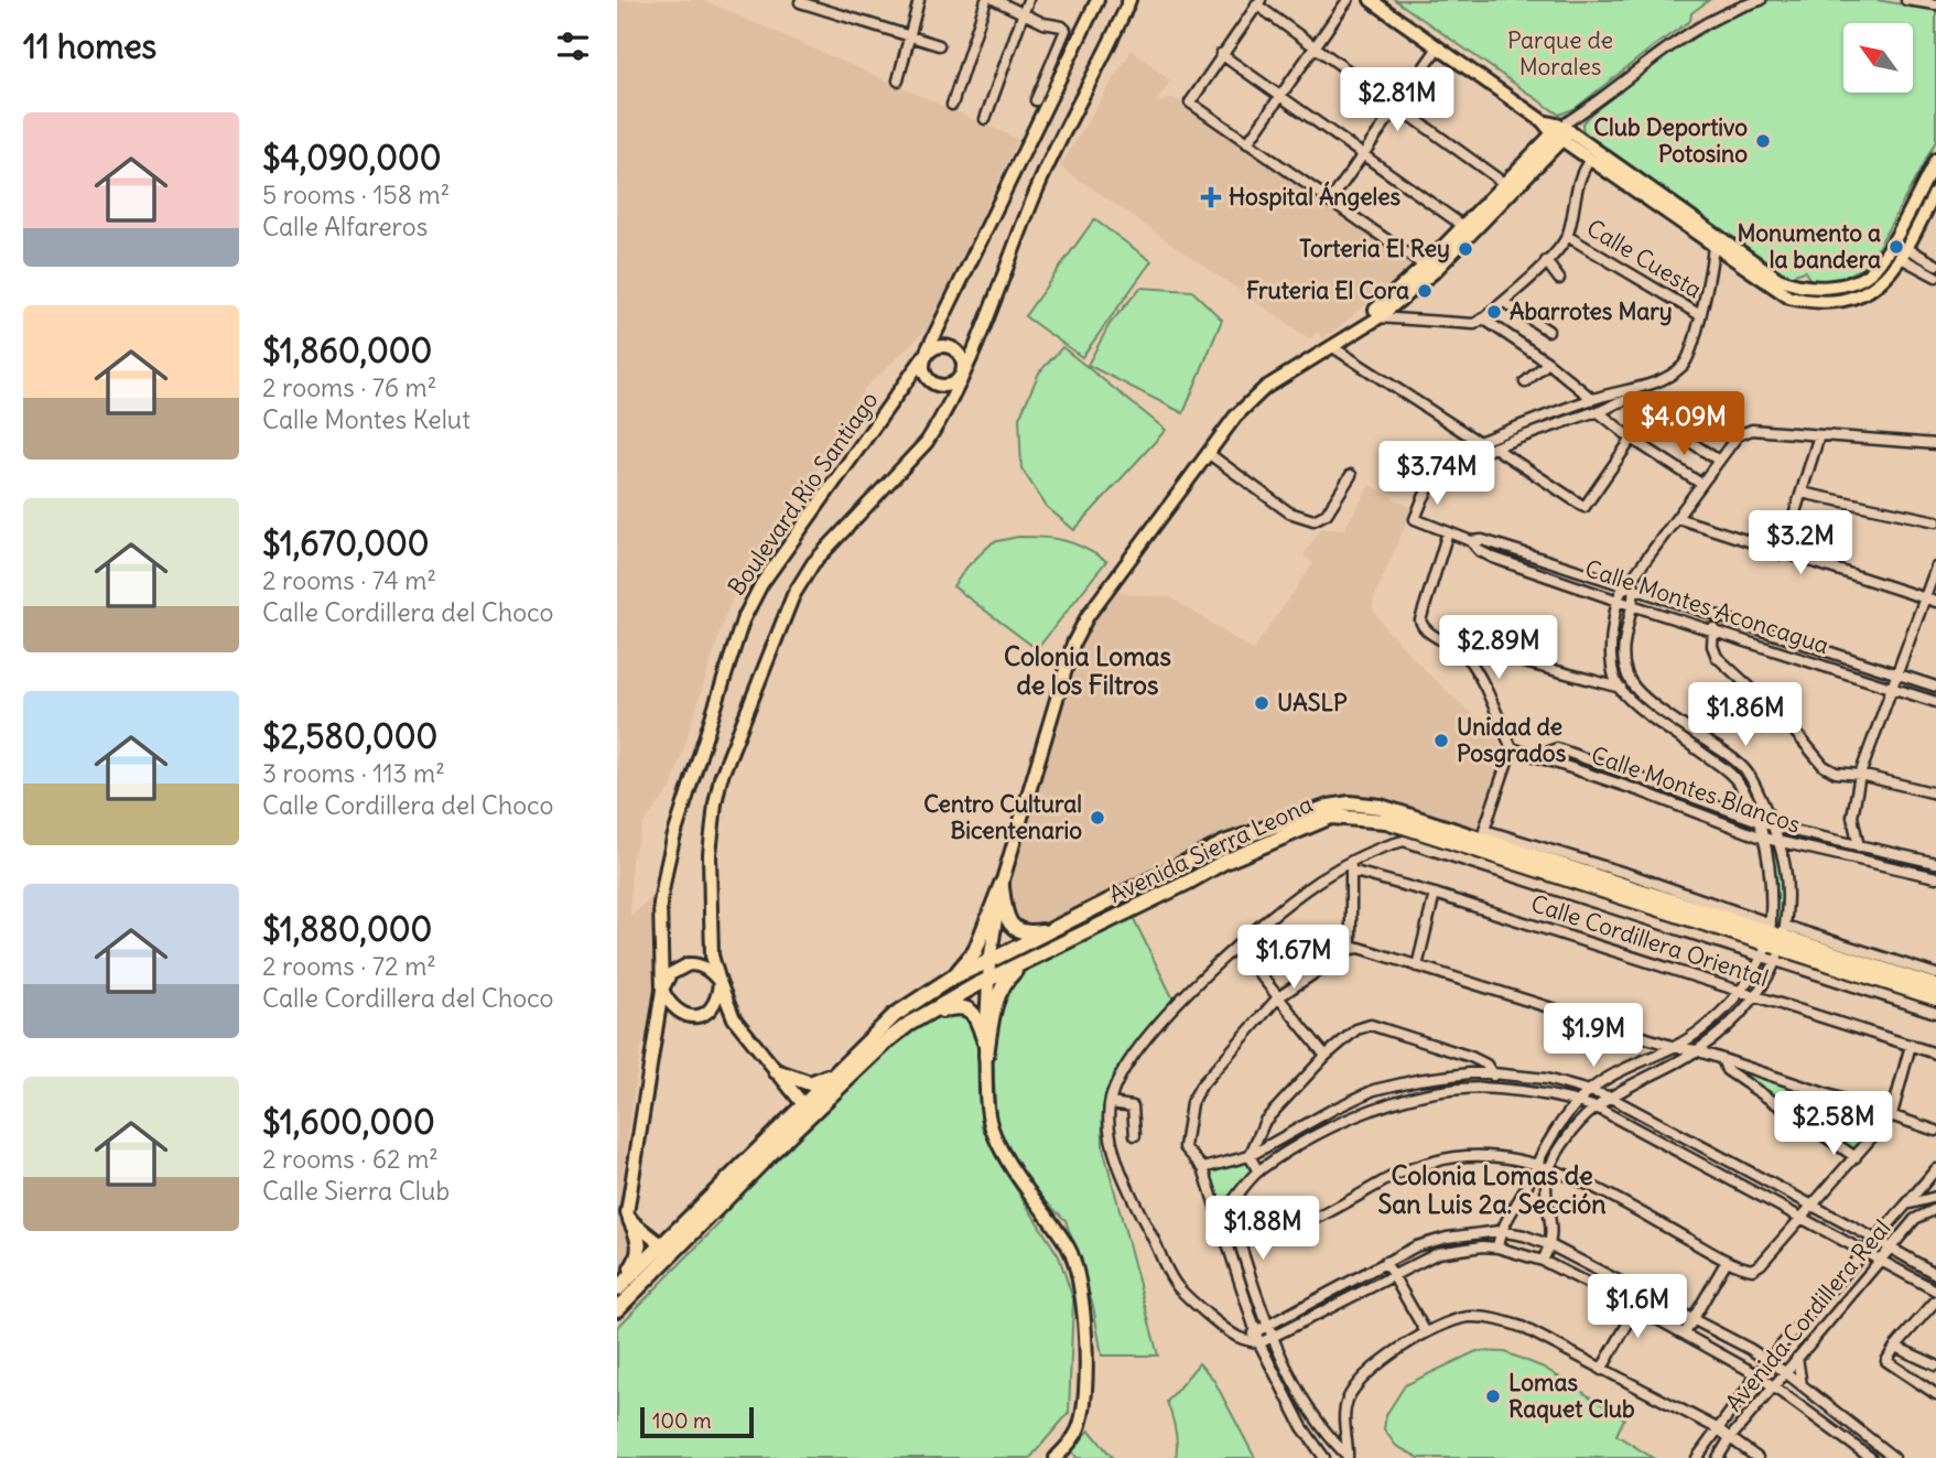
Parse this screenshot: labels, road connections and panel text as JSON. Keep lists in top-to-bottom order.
{
  "streets": {
    "highway": ["Avenida Sierra Leona"],
    "main road": ["Boulevard Río Santiago"],
    "street": [
      "Calle Cuesta",
      "Calle Montes Aconcagua",
      "Calle Montes Blancos",
      "Calle Cordillera Oriental",
      "Avenida Cordillera Real"
    ]
  },
  "crossings": [
    ["Boulevard Río Santiago", "Avenida Sierra Leona"],
    ["Calle Montes Blancos", "Avenida Sierra Leona"],
    ["Avenida Sierra Leona", "Calle Cordillera Oriental"]
  ],
  "districts": ["Colonia Lomas de los Filtros", "Colonia Lomas de San Luis 2a. Sección"],
  "parks": ["Parque de Morales"],
  "places": {
    "other": [
      "Club Deportivo Potosino",
      "Monumento a la bandera",
      "Torteria El Rey",
      "Fruteria El Cora",
      "Abarrotes Mary",
      "UASLP",
      "Unidad de Posgrados",
      "Centro Cultural Bicentenario",
      "Lomas Raquet Club"
    ],
    "health": ["Hospital Ángeles"]
  },
  "scale_bar": "100 m",
  "north": "top left",
  "page": {
    "heading": "11 homes",
    "price": [
      "$2.81M",
      "$4.09M",
      "$3.74M",
      "$3.2M",
      "$2.89M",
      "$1.86M",
      "$1.67M",
      "$1.9M",
      "$2.58M",
      "$1.88M",
      "$1.6M"
    ],
    "list": [
      {
        "name": "$4,090,000",
        "note": "5 rooms · 158 m² · Calle Alfareros"
      },
      {
        "name": "$1,860,000",
        "note": "2 rooms · 76 m² · Calle Montes Kelut"
      },
      {
        "name": "$1,670,000",
        "note": "2 rooms · 74 m² · Calle Cordillera del Choco"
      },
      {
        "name": "$2,580,000",
        "note": "3 rooms · 113 m² · Calle Cordillera del Choco"
      },
      {
        "name": "$1,880,000",
        "note": "2 rooms · 72 m² · Calle Cordillera del Choco"
      },
      {
        "name": "$1,600,000",
        "note": "2 rooms · 62 m² · Calle Sierra Club"
      }
    ],
    "scale": "100 m"
  }
}
